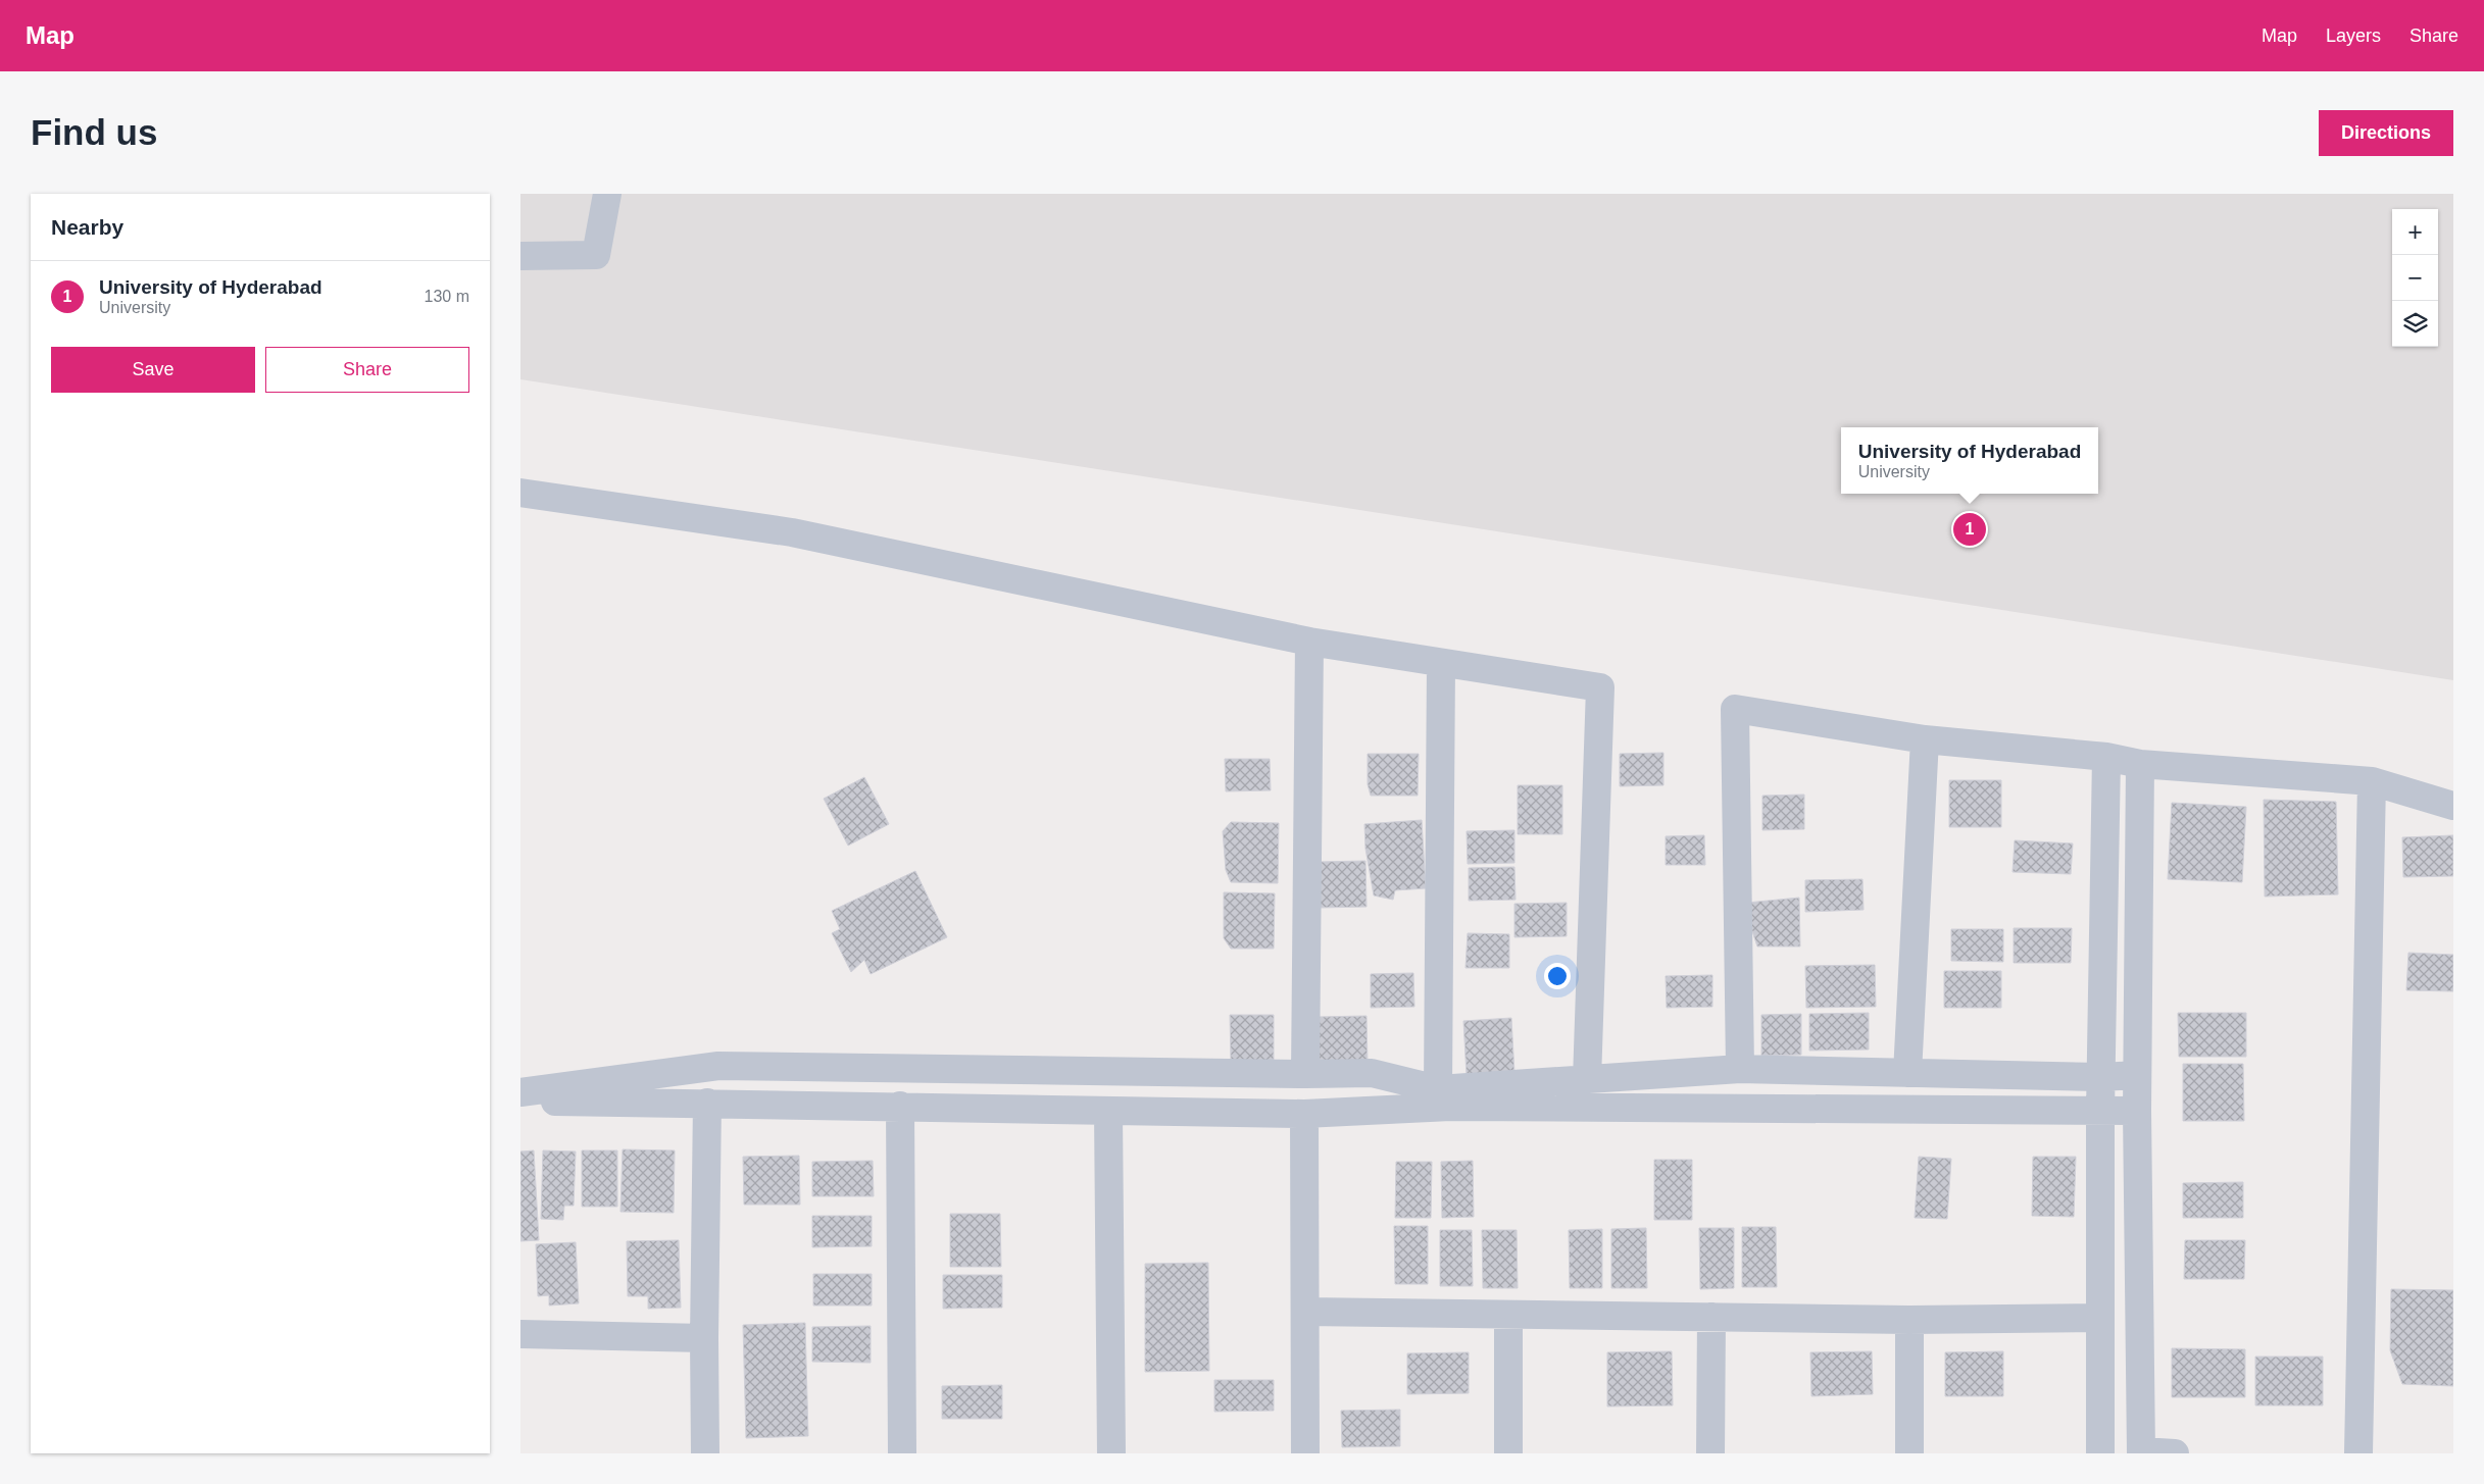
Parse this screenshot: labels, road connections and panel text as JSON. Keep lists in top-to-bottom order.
{
  "page": {
    "header": "Map",
    "nav": ["Map", "Layers", "Share"],
    "buttons": [
      "Directions",
      ["Save", "Share"]
    ],
    "title": "Find us",
    "heading": "Nearby",
    "map_buttons": ["+", "−"],
    "list": [
      {
        "mark": "1",
        "name": "University of Hyderabad",
        "note": "University",
        "value": "130 m"
      }
    ],
    "popup": ["University of Hyderabad", "University"],
    "pins": "1"
  }
}
